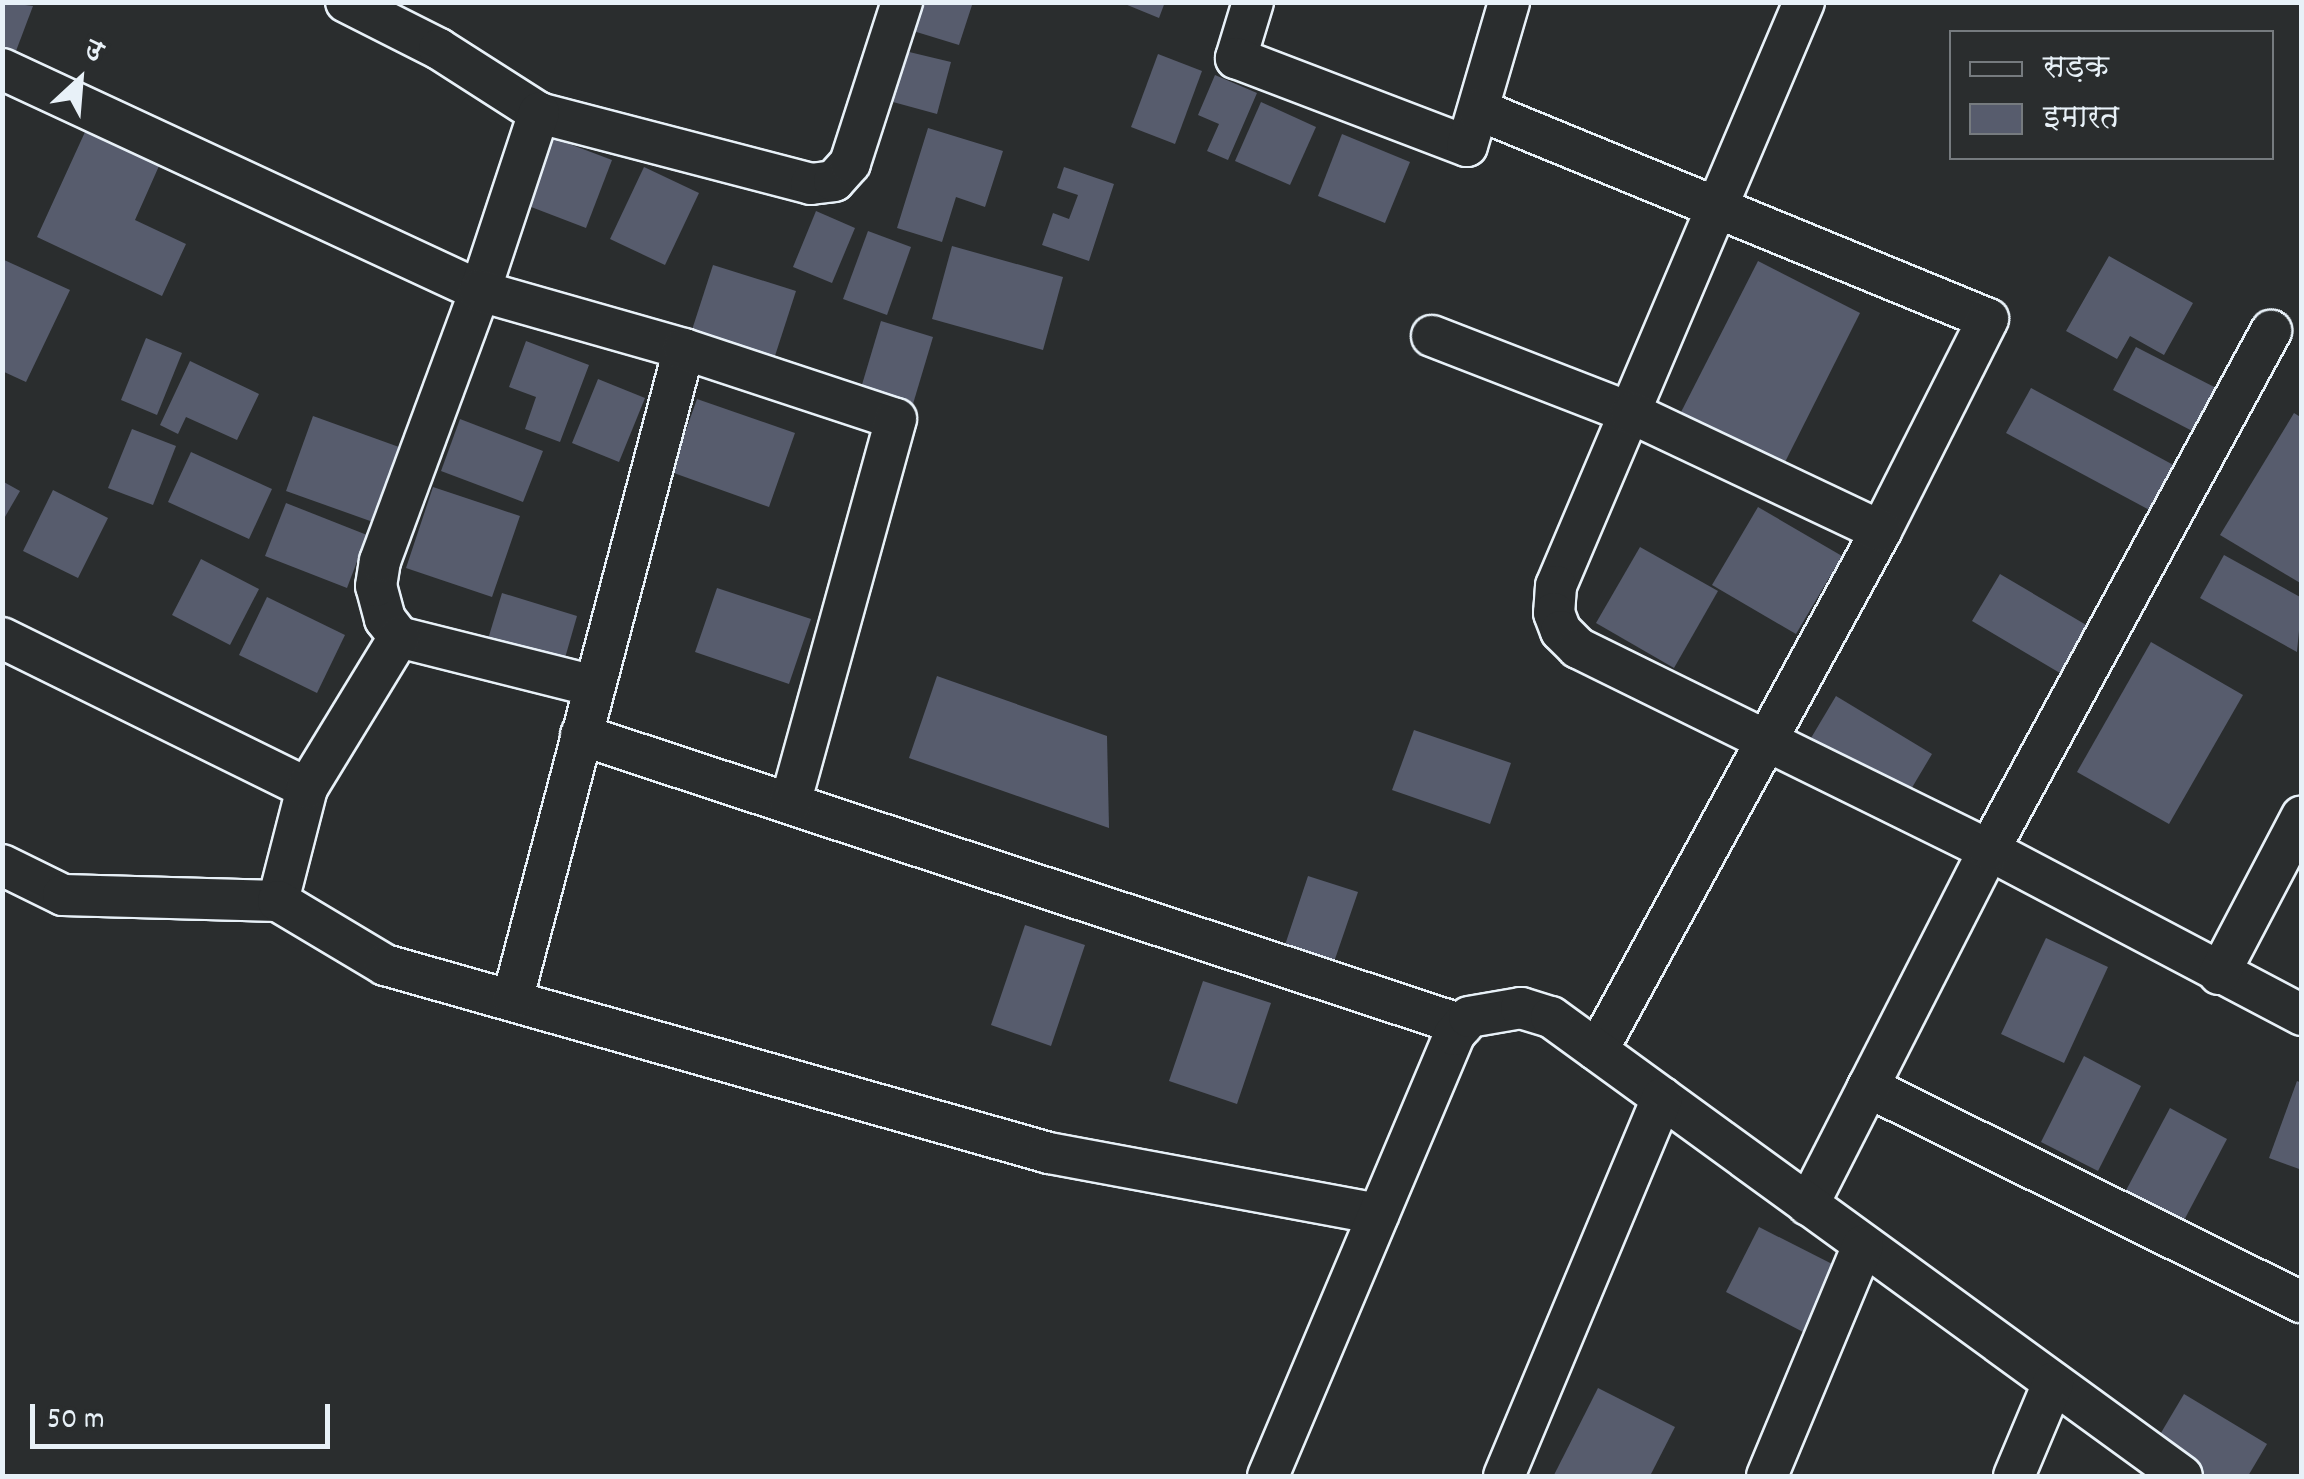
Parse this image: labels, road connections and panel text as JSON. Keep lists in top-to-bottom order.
{
  "legend": ["सड़क", "इमारत"],
  "scale_bar": "50 m",
  "north": "top right"
}
